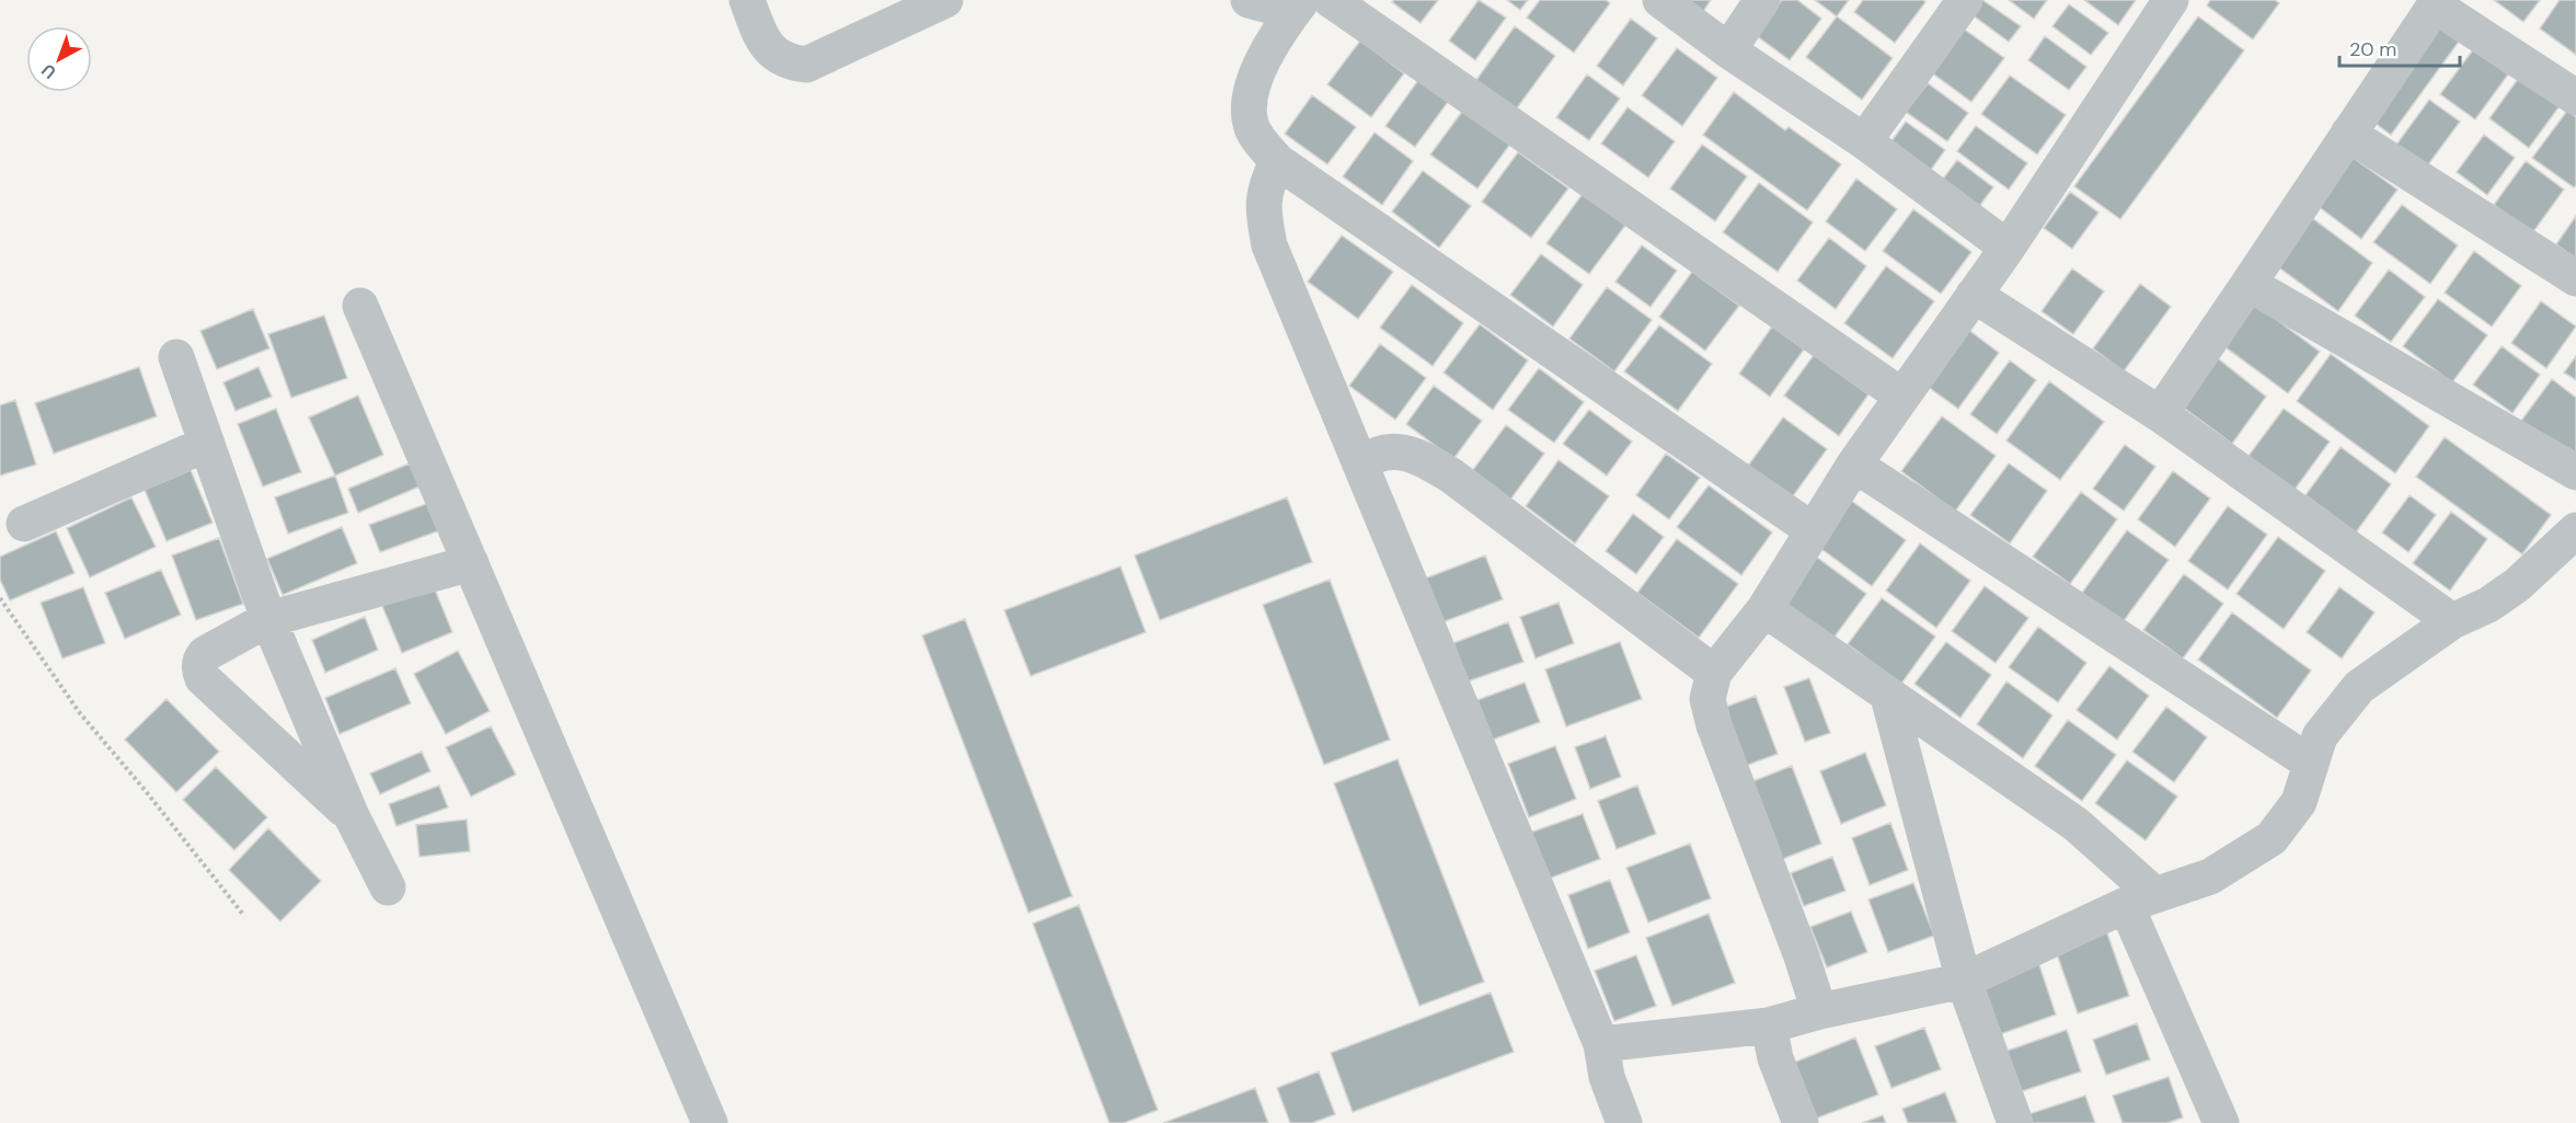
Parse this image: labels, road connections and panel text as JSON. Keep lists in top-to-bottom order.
{
  "scale_bar": "20 m",
  "north": "bottom left"
}
